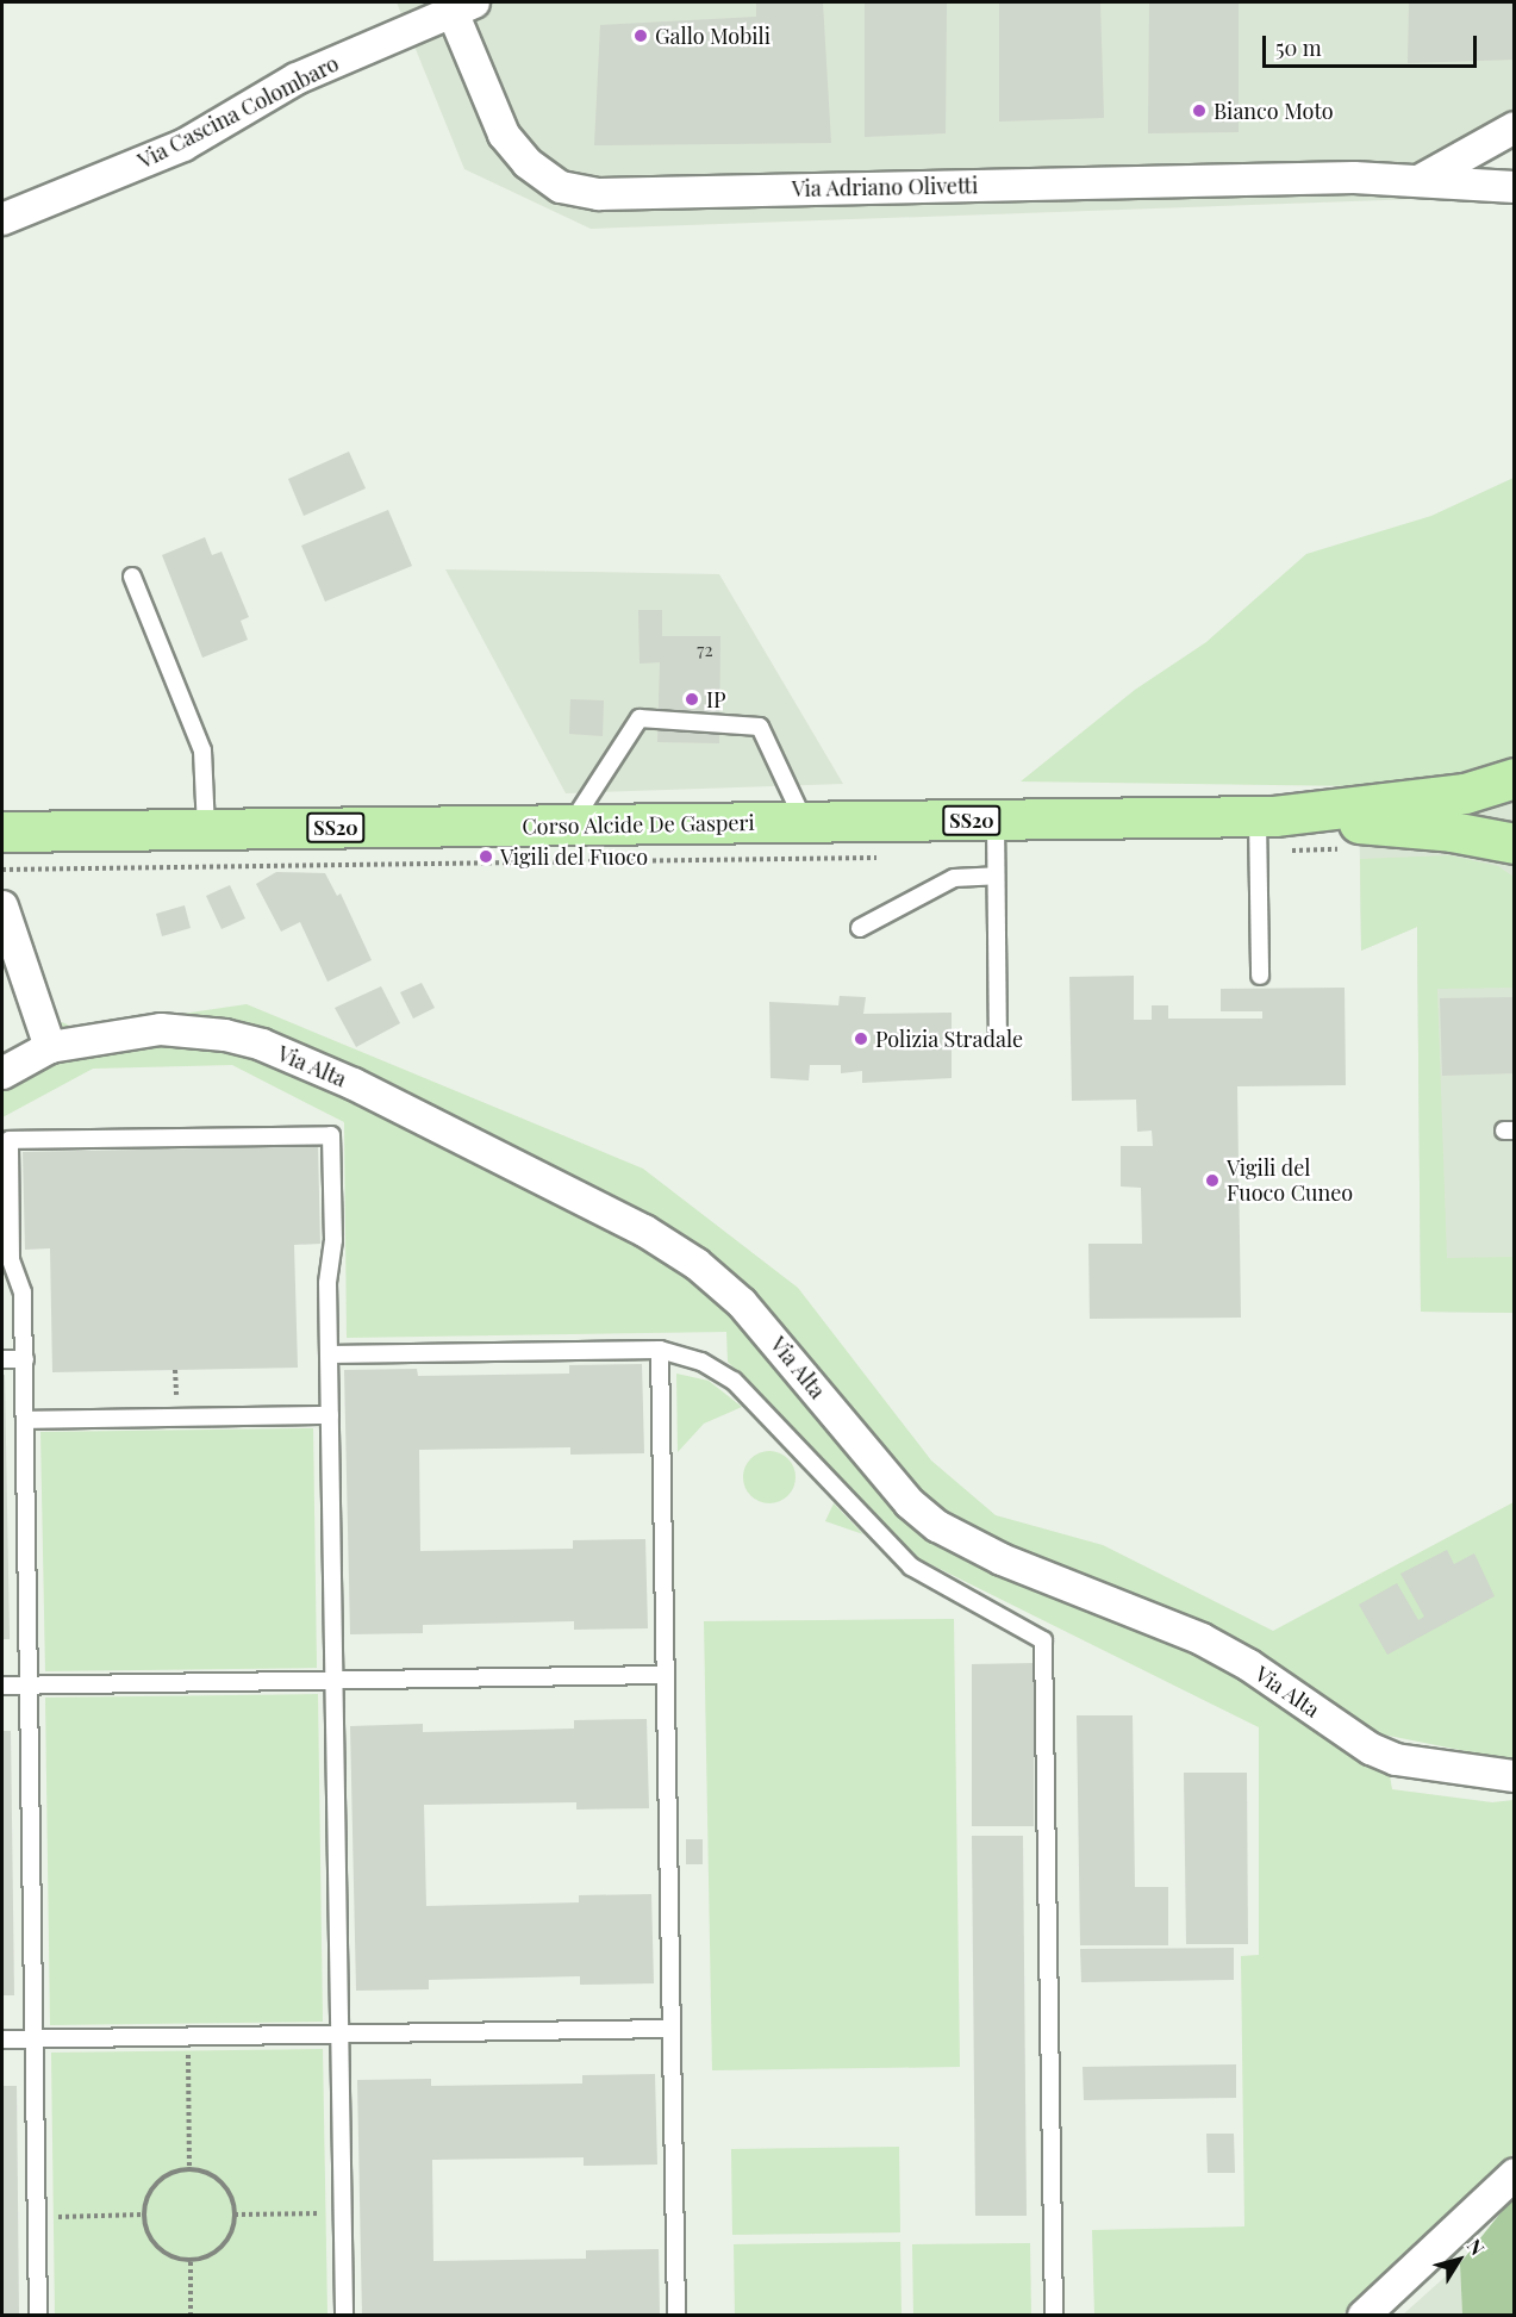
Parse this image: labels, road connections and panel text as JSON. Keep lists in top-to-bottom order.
{
  "streets": {
    "main road": ["SS20", "Corso Alcide De Gasperi"],
    "street": ["Via Cascina Colombaro", "Via Adriano Olivetti", "Via Alta"]
  },
  "crossings": [
    ["Via Cascina Colombaro", "Via Adriano Olivetti"]
  ],
  "places": [
    "Gallo Mobili",
    "Bianco Moto",
    "IP",
    "Vigili del Fuoco",
    "Polizia Stradale",
    "Vigili del Fuoco Cuneo"
  ],
  "house_numbers": ["72"],
  "scale_bar": "50 m",
  "north": "top right"
}
